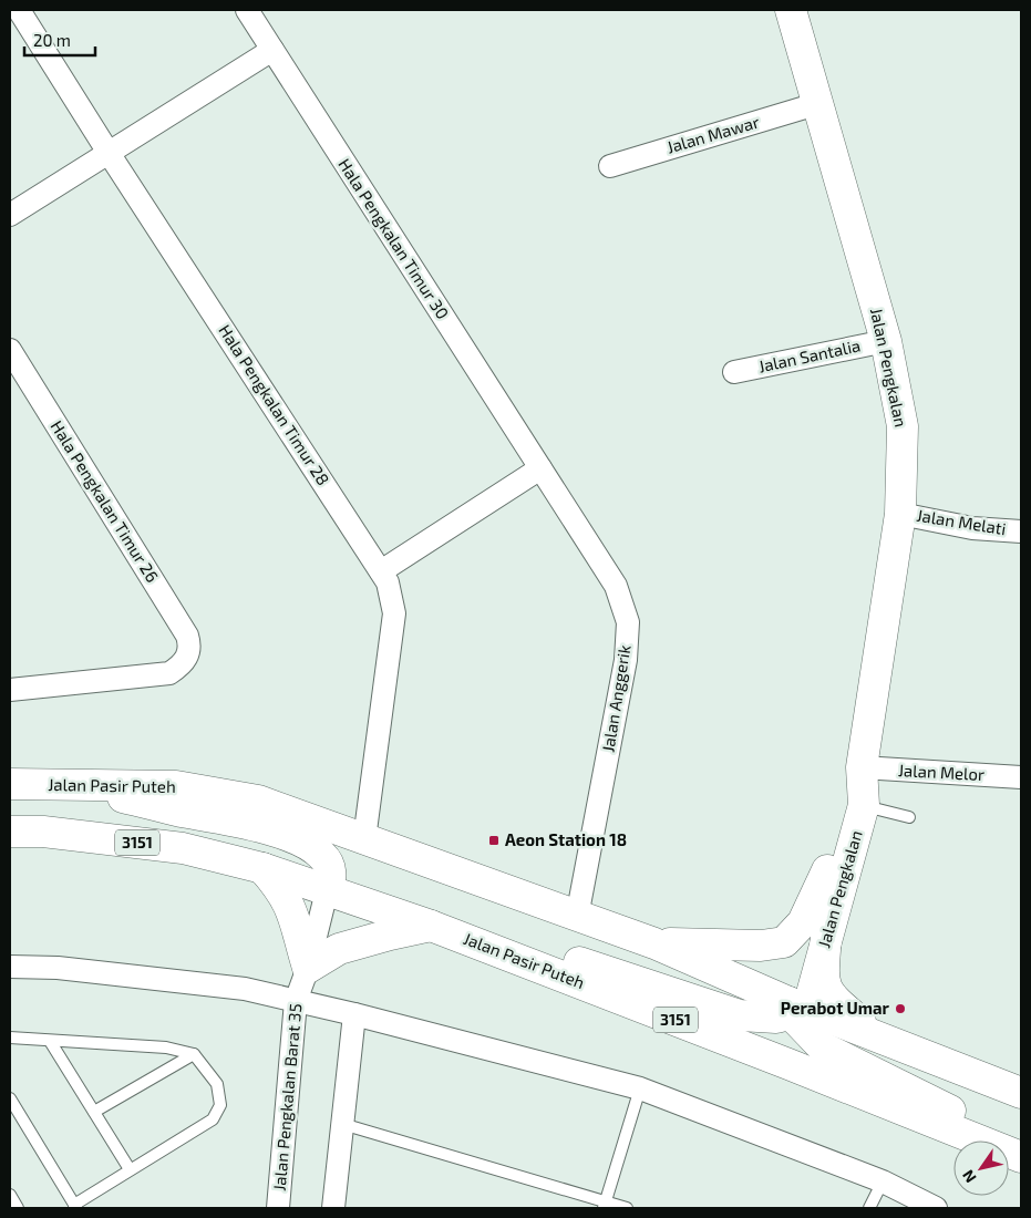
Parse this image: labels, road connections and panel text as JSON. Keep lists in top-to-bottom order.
{
  "streets": {
    "main road": ["Jalan Pengkalan", "Jalan Pasir Puteh", "3151"],
    "street": [
      "Jalan Mawar",
      "Hala Pengkalan Timur 30",
      "Jalan Santalia",
      "Hala Pengkalan Timur 28",
      "Hala Pengkalan Timur 26",
      "Jalan Melati",
      "Jalan Anggerik",
      "Jalan Melor",
      "Jalan Pengkalan Barat 35"
    ]
  },
  "crossings": [
    ["Jalan Mawar", "Jalan Pengkalan"],
    ["Hala Pengkalan Timur 30", "Jalan Anggerik"],
    ["Jalan Santalia", "Jalan Pengkalan"],
    ["Jalan Pengkalan", "Jalan Melati"],
    ["Jalan Pengkalan", "Jalan Melor"],
    ["Jalan Pengkalan", "Jalan Pasir Puteh"],
    ["Hala Pengkalan Timur 28", "Jalan Pasir Puteh"],
    ["Jalan Anggerik", "Jalan Pasir Puteh"],
    ["Jalan Pasir Puteh", "Jalan Pengkalan Barat 35"]
  ],
  "places": {
    "transit": ["Aeon Station 18"],
    "other": ["Perabot Umar"]
  },
  "scale_bar": "20 m",
  "north": "bottom left"
}
